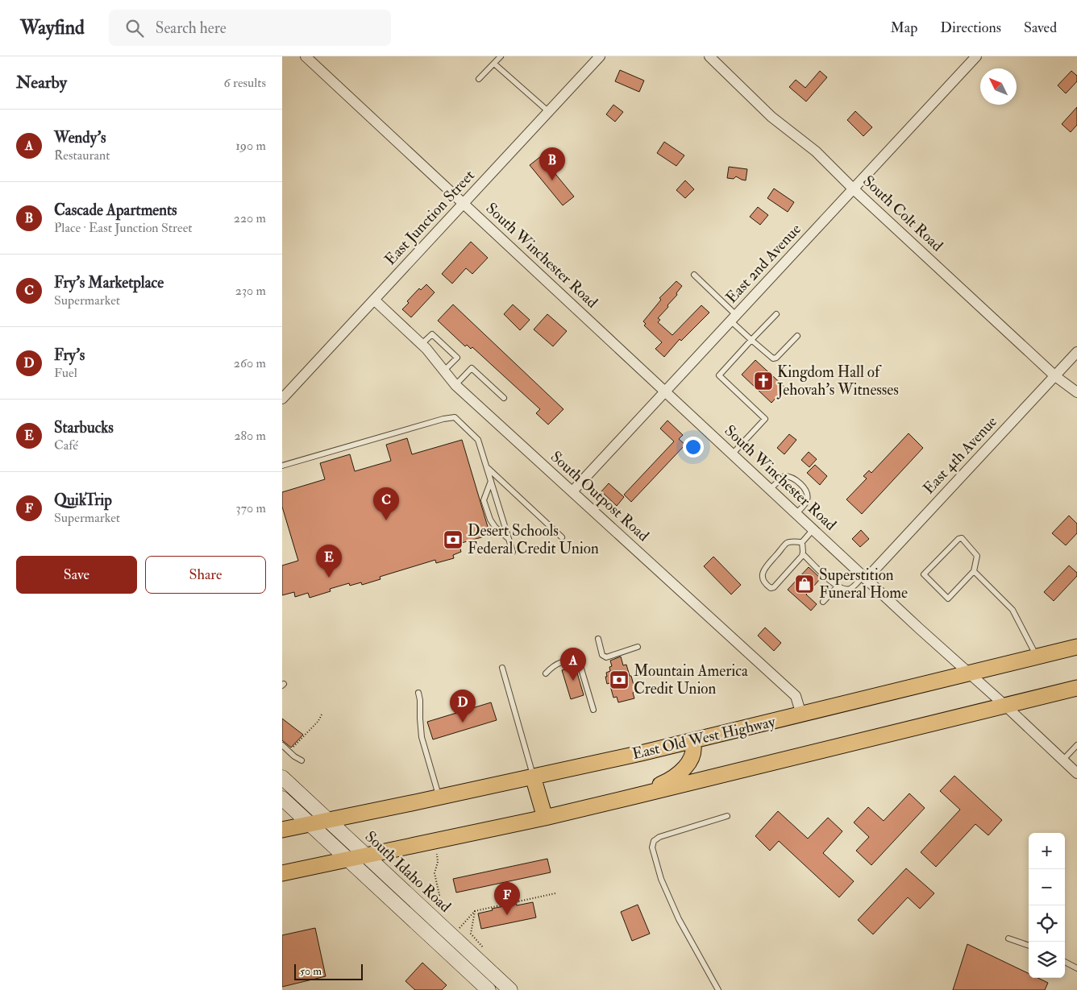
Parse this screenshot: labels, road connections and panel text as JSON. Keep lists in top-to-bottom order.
{
  "streets": {
    "main road": ["East Old West Highway", "South Idaho Road"],
    "street": [
      "South Colt Road",
      "East Junction Street",
      "South Winchester Road",
      "East 2nd Avenue",
      "East 4th Avenue",
      "South Outpost Road"
    ]
  },
  "crossings": [
    ["South Colt Road", "East 2nd Avenue"],
    ["South Colt Road", "East 4th Avenue"],
    ["East Junction Street", "South Winchester Road"],
    ["East Junction Street", "South Outpost Road"],
    ["South Winchester Road", "East 2nd Avenue"],
    ["South Winchester Road", "East 4th Avenue"],
    ["South Winchester Road", "East Old West Highway"],
    ["East 2nd Avenue", "South Outpost Road"],
    ["South Outpost Road", "East Old West Highway"],
    ["East Old West Highway", "South Idaho Road"]
  ],
  "places": {
    "church": ["Kingdom Hall of Jehovah's Witnesses"],
    "bank": ["Desert Schools Federal Credit Union", "Mountain America Credit Union"],
    "shop": ["Superstition Funeral Home"]
  },
  "scale_bar": "50 m",
  "north": "top left",
  "page": {
    "header": "Wayfind",
    "search": "Search here",
    "nav": ["Map", "Directions", "Saved"],
    "heading": ["Nearby", "6 results"],
    "list": [
      {
        "mark": "A",
        "name": "Wendy's",
        "note": "Restaurant",
        "value": "190 m"
      },
      {
        "mark": "B",
        "name": "Cascade Apartments",
        "note": "Place · East Junction Street",
        "value": "220 m"
      },
      {
        "mark": "C",
        "name": "Fry's Marketplace",
        "note": "Supermarket",
        "value": "230 m"
      },
      {
        "mark": "D",
        "name": "Fry's",
        "note": "Fuel",
        "value": "260 m"
      },
      {
        "mark": "E",
        "name": "Starbucks",
        "note": "Café",
        "value": "280 m"
      },
      {
        "mark": "F",
        "name": "QuikTrip",
        "note": "Supermarket",
        "value": "370 m"
      }
    ],
    "pins": [
      "B",
      "C",
      "E",
      "A",
      "D",
      "F"
    ],
    "buttons": ["Save", "Share"],
    "map_buttons": ["+", "−"],
    "scale": "50 m"
  }
}
